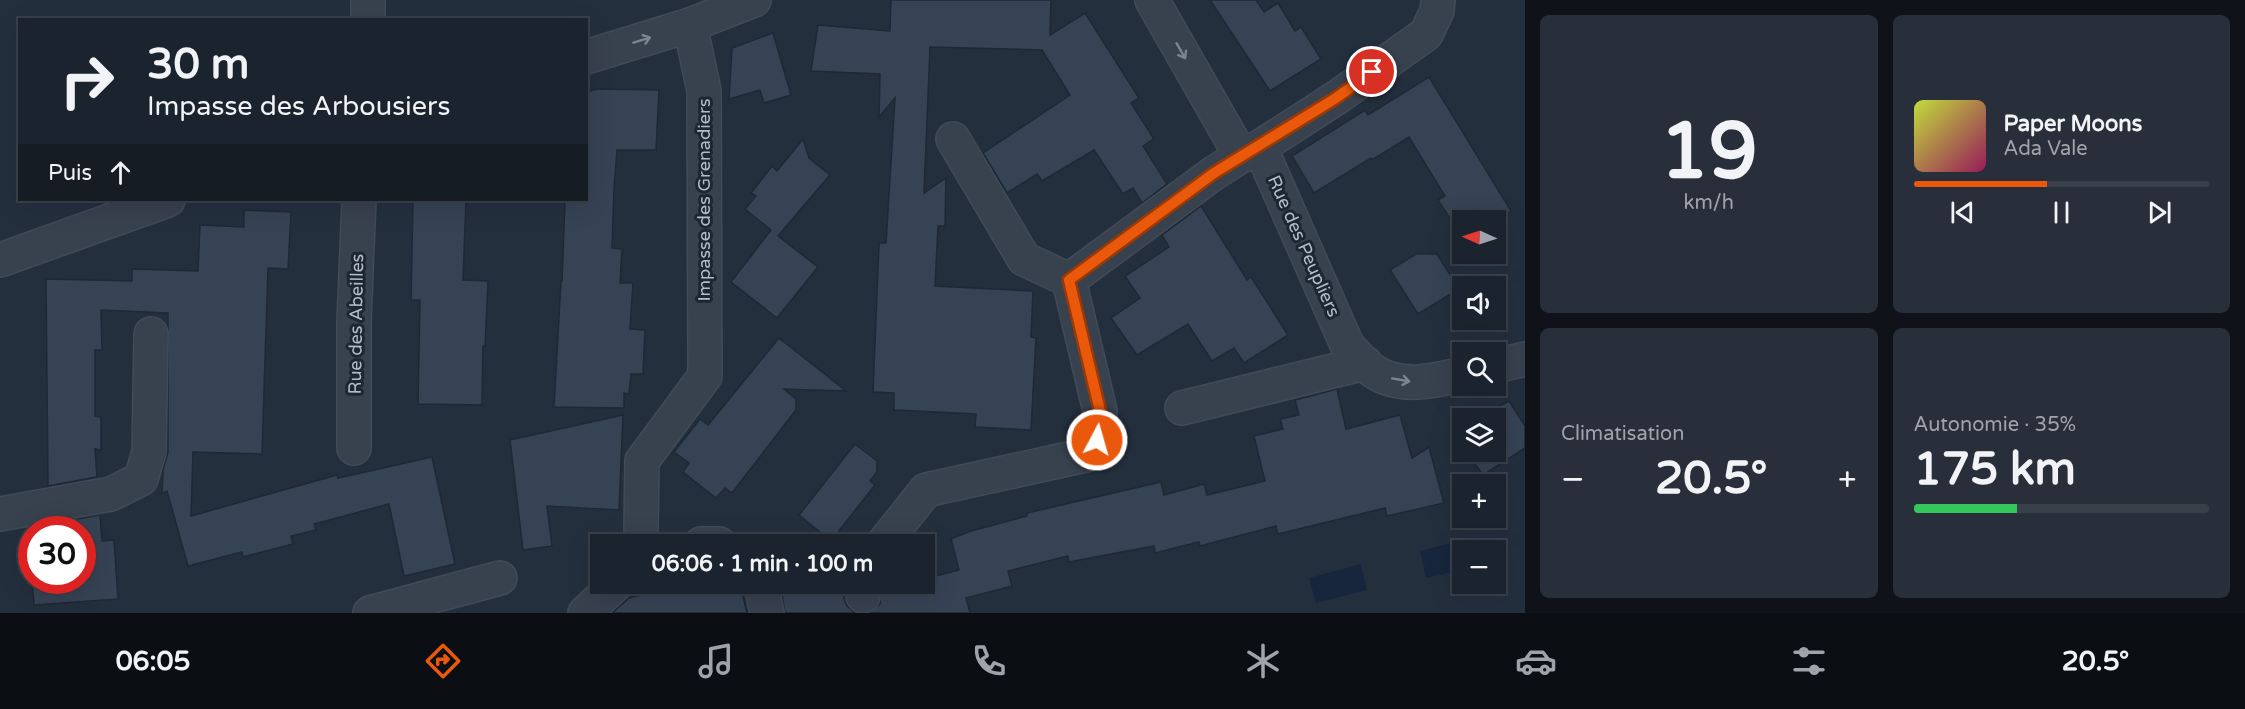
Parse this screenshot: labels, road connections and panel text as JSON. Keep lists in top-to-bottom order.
{
  "streets": {
    "street": ["Impasse des Grenadiers", "Rue des Peupliers", "Rue des Abeilles"]
  },
  "north": "left",
  "page": {
    "tile": [
      ["19", "km/h"],
      "Climatisation",
      ["Autonomie · 35%", "175 km"]
    ],
    "turn": ["30 m", "Impasse des Arbousiers"],
    "song": ["Paper Moons", "Ada Vale"],
    "then": "Puis",
    "map_buttons": ["+", "−"],
    "heat": ["−", "20.5°", "+"],
    "limit": "30",
    "trip": "06:06 · 1 min · 100 m",
    "tabs": ["06:05", "20.5°"]
  }
}
